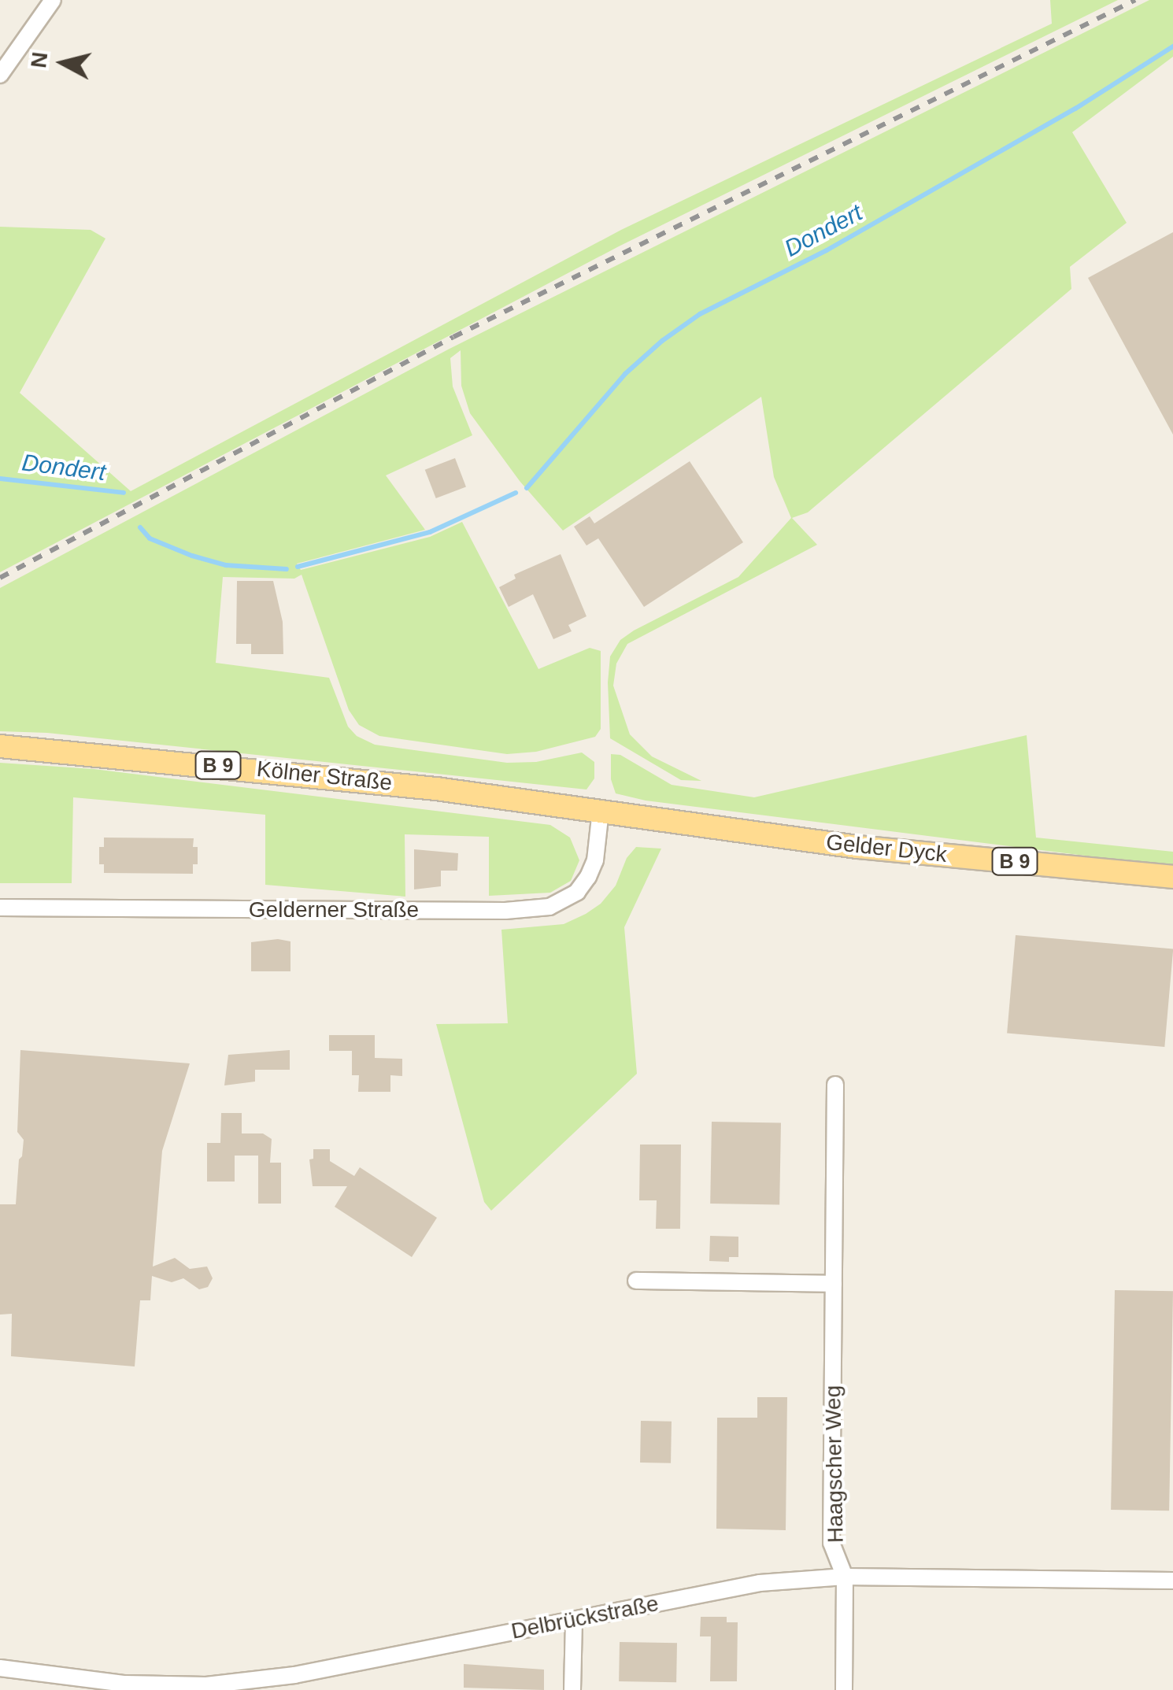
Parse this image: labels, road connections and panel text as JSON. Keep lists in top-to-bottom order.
{
  "streets": {
    "main road": ["B 9", "Kölner Straße", "Gelder Dyck"],
    "street": ["Gelderner Straße", "Haagscher Weg", "Delbrückstraße"]
  },
  "crossings": [
    ["Kölner Straße", "Gelder Dyck"],
    ["Kölner Straße", "Gelderner Straße"],
    ["Gelder Dyck", "Gelderner Straße"],
    ["Haagscher Weg", "Delbrückstraße"]
  ],
  "water": ["Dondert"],
  "north": "left"
}
